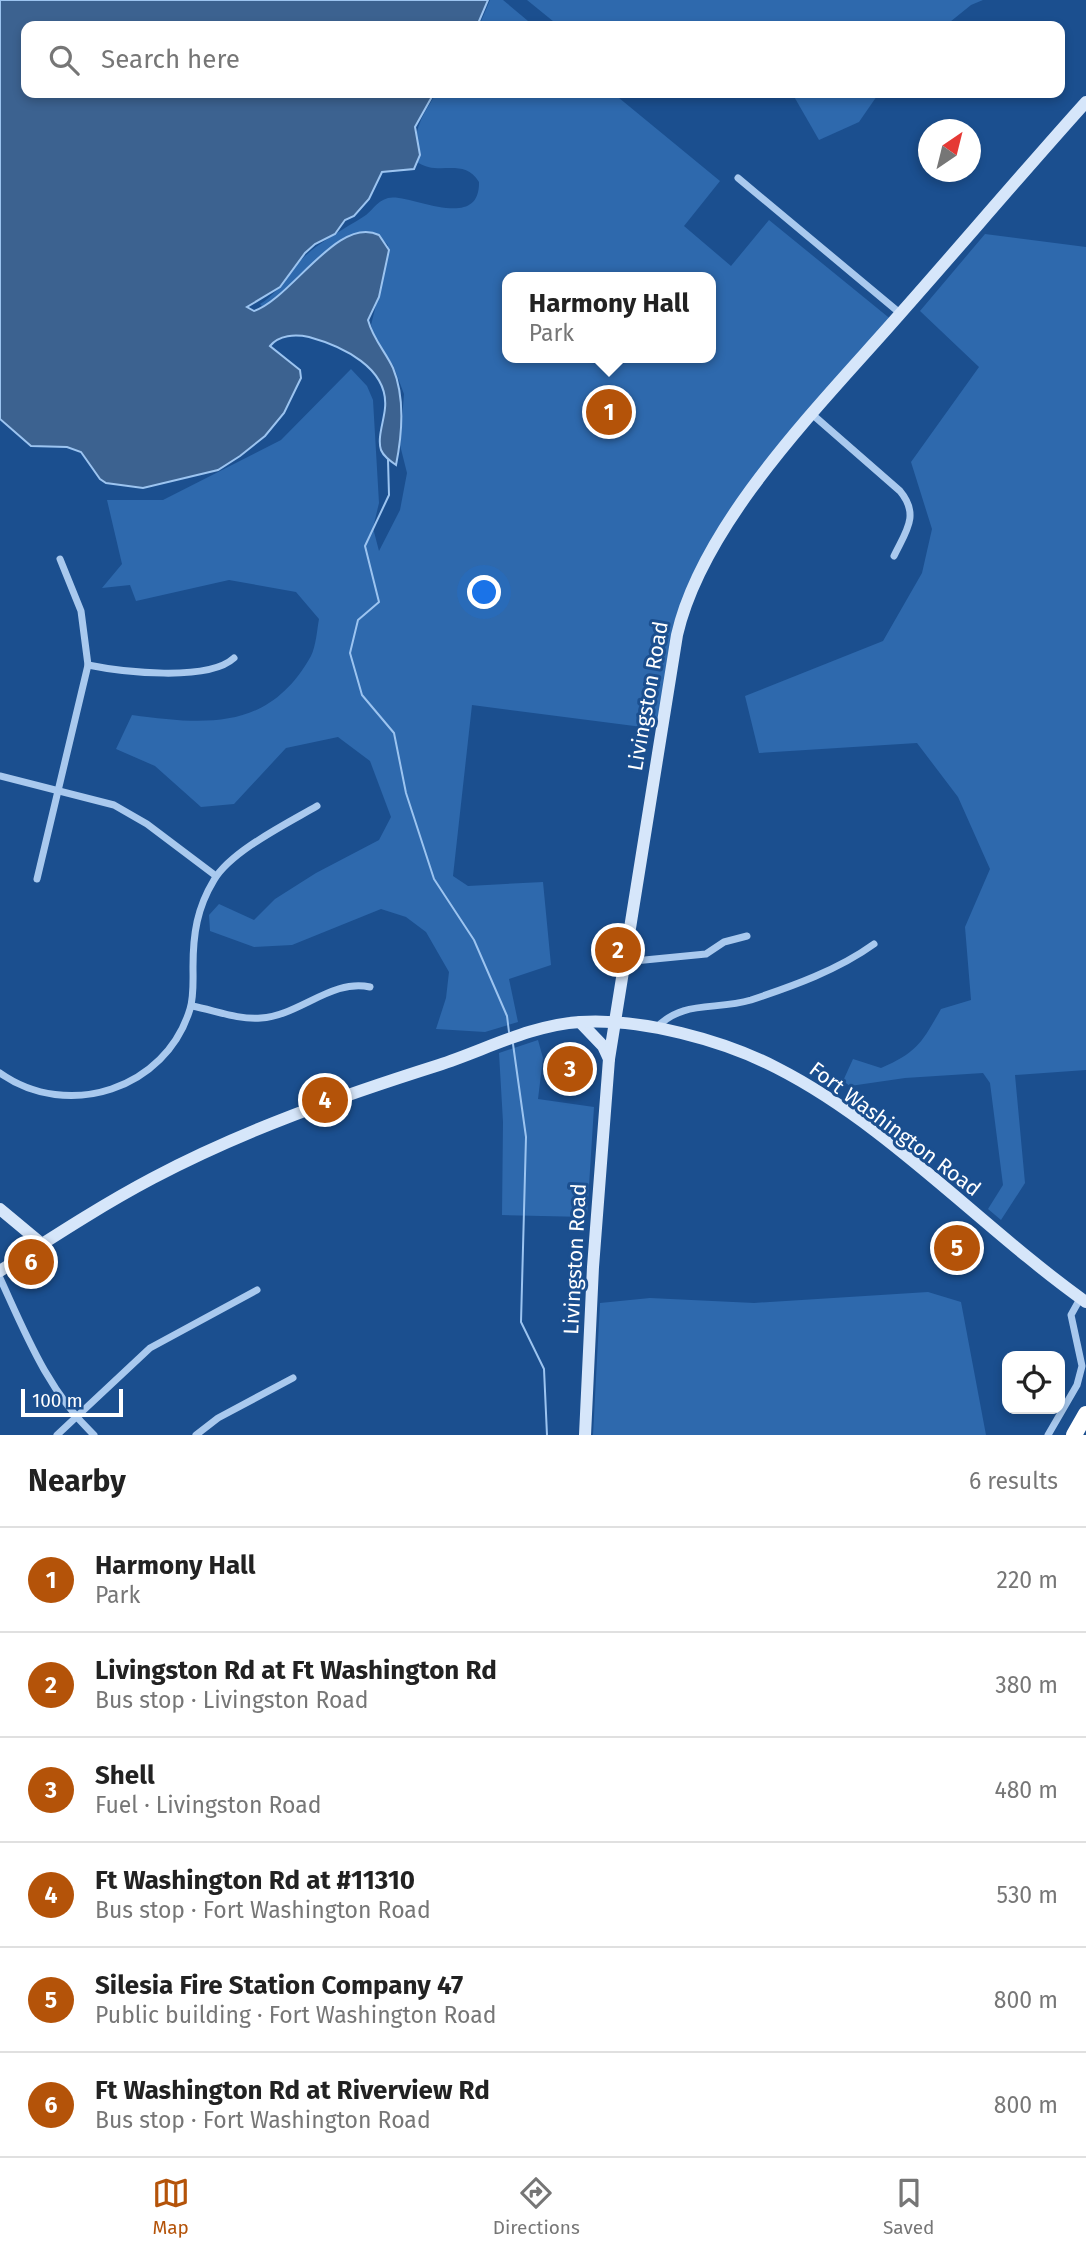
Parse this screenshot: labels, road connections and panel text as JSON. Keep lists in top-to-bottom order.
{
  "streets": {
    "main road": ["Livingston Road", "Fort Washington Road"]
  },
  "crossings": [
    ["Livingston Road", "Fort Washington Road"]
  ],
  "scale_bar": "100 m",
  "north": "top right",
  "page": {
    "search": "Search here",
    "popup": ["Harmony Hall", "Park"],
    "pins": [
      "1",
      "2",
      "3",
      "4",
      "5",
      "6"
    ],
    "scale": "100 m",
    "heading": ["Nearby", "6 results"],
    "list": [
      {
        "mark": "1",
        "name": "Harmony Hall",
        "note": "Park",
        "value": "220 m"
      },
      {
        "mark": "2",
        "name": "Livingston Rd at Ft Washington Rd",
        "note": "Bus stop · Livingston Road",
        "value": "380 m"
      },
      {
        "mark": "3",
        "name": "Shell",
        "note": "Fuel · Livingston Road",
        "value": "480 m"
      },
      {
        "mark": "4",
        "name": "Ft Washington Rd at #11310",
        "note": "Bus stop · Fort Washington Road",
        "value": "530 m"
      },
      {
        "mark": "5",
        "name": "Silesia Fire Station Company 47",
        "note": "Public building · Fort Washington Road",
        "value": "800 m"
      },
      {
        "mark": "6",
        "name": "Ft Washington Rd at Riverview Rd",
        "note": "Bus stop · Fort Washington Road",
        "value": "800 m"
      }
    ],
    "nav": ["Map", "Directions", "Saved"]
  }
}
